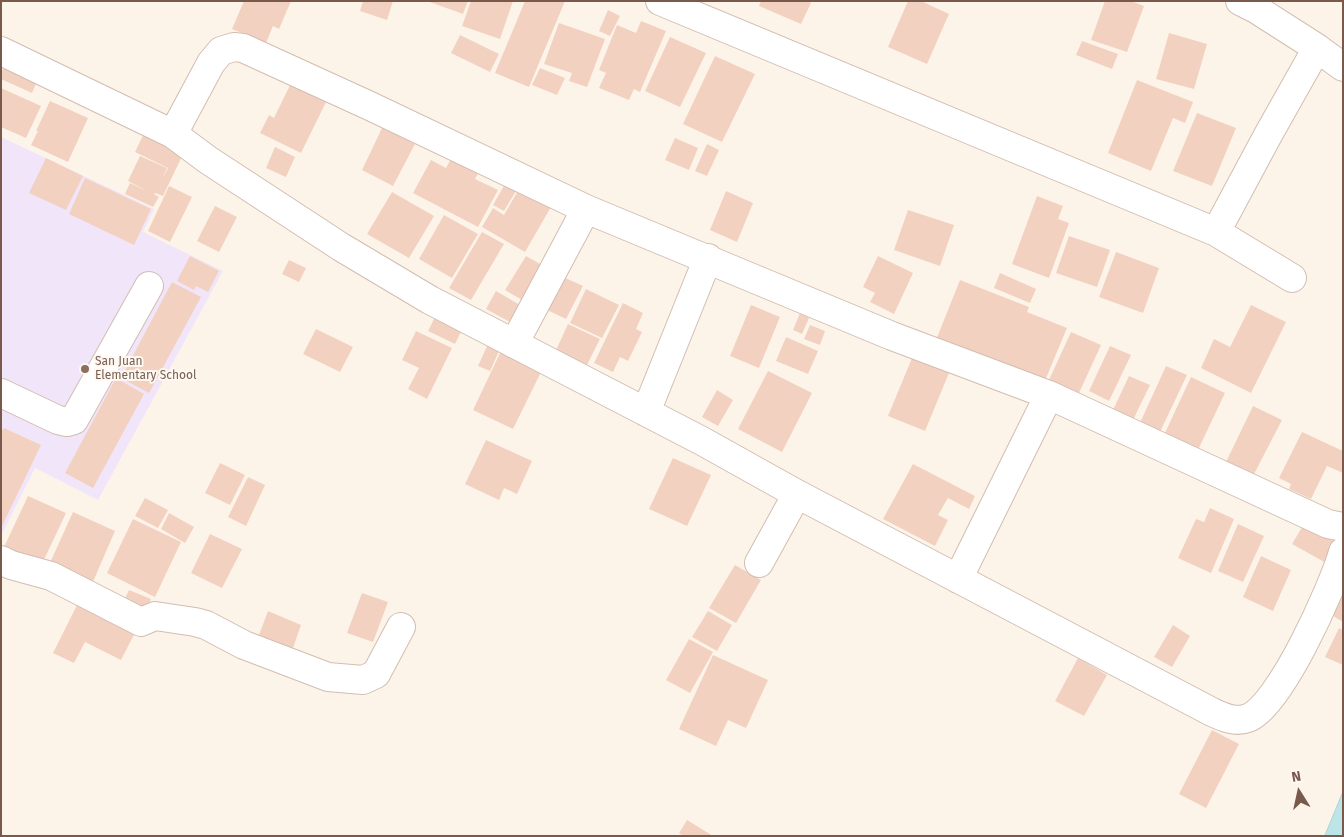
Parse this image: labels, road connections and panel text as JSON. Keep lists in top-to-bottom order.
{
  "places": ["San Juan Elementary School"],
  "north": "top"
}
